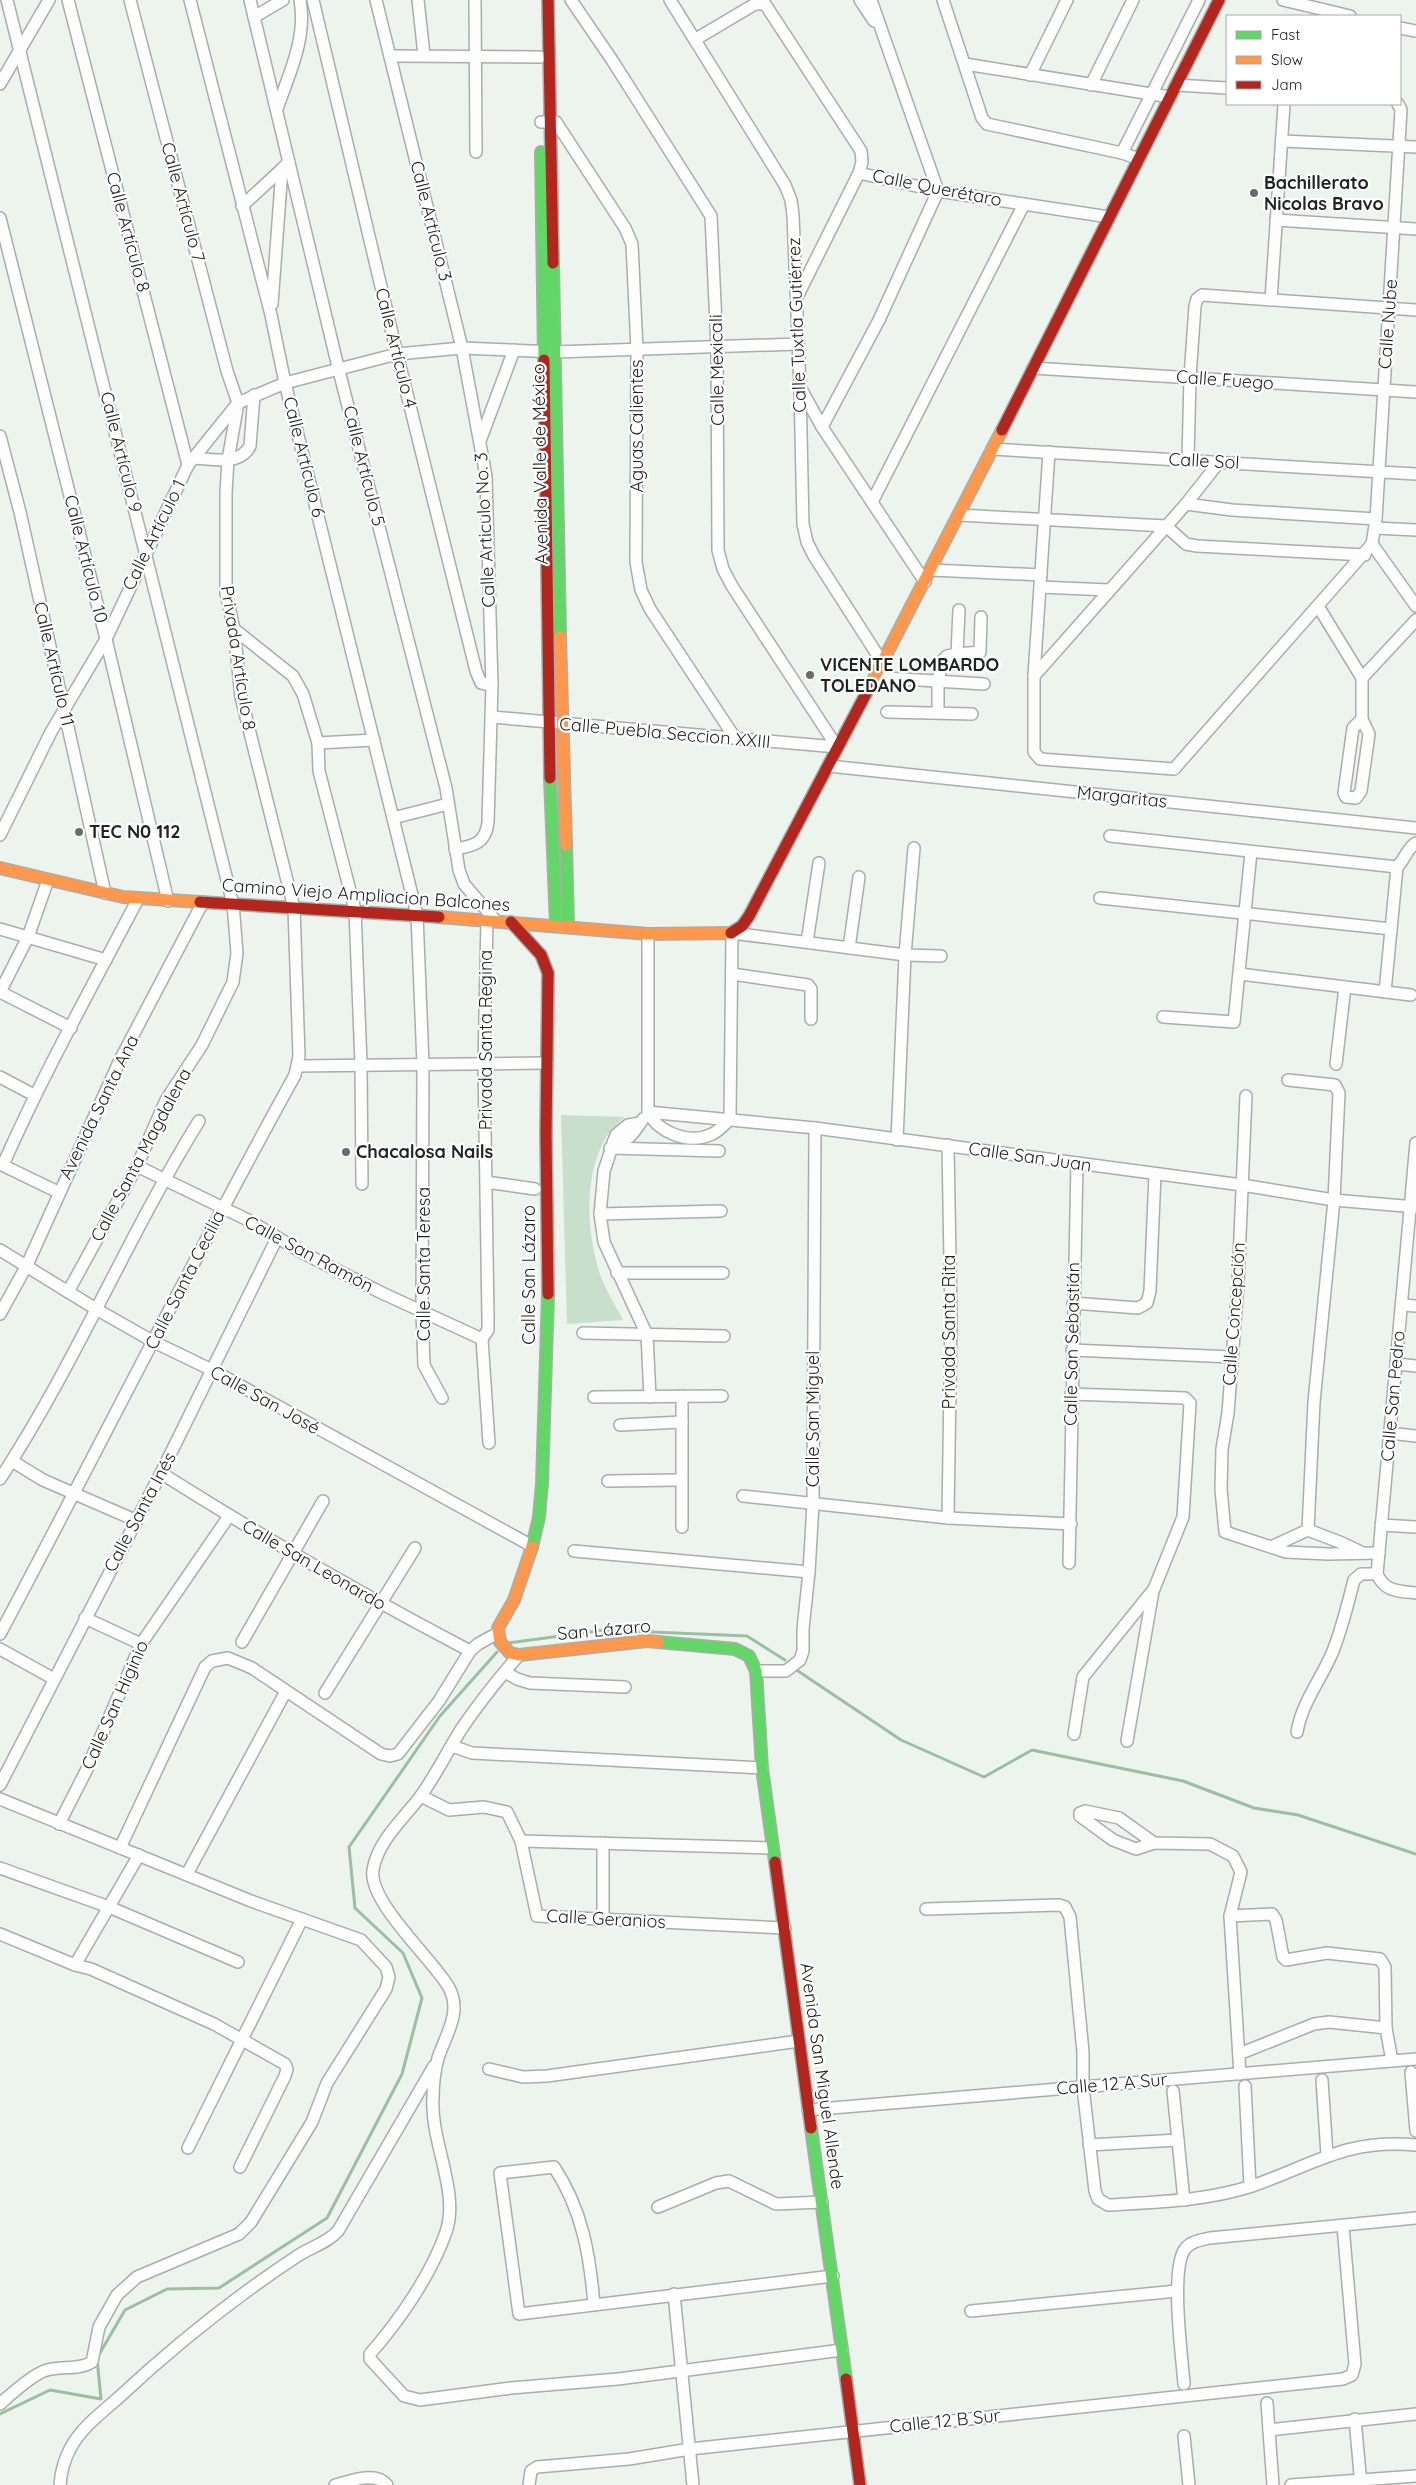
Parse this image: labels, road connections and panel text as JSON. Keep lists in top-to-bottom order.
{
  "streets": {
    "main road": [
      "Avenida Valle de México",
      "Camino Viejo Ampliacion Balcones",
      "Calle San Lázaro",
      "San Lázaro",
      "Avenida San Miguel Allende"
    ],
    "street": [
      "Calle Querétaro",
      "Calle Artículo 7",
      "Calle Artículo 3",
      "Calle Artículo 8",
      "Calle Nube",
      "Calle Tuxtla Gutiérrez",
      "Calle Artículo 4",
      "Calle Mexicali",
      "Calle Fuego",
      "Aguas Calientes",
      "Calle Artículo 9",
      "Calle Artículo 6",
      "Calle Sol",
      "Calle Artículo 5",
      "Calle Articulo No. 3",
      "Calle Artículo 1",
      "Calle Artículo 10",
      "Privada Artículo 8",
      "Calle Artículo 11",
      "Calle Puebla Seccion XXIII",
      "Margaritas",
      "Privada Santa Regina",
      "Avenida Santa Ana",
      "Calle Santa Magdalena",
      "Calle San Juan",
      "Calle San Ramón",
      "Calle Santa Teresa",
      "Calle Santa Cecilia",
      "Calle Concepción",
      "Privada Santa Rita",
      "Calle San Sebastián",
      "Calle San Pedro",
      "Calle San José",
      "Calle San Miguel",
      "Calle Santa Inés",
      "Calle San Leonardo",
      "Calle San Higinio",
      "Calle Geranios",
      "Calle 12 A Sur",
      "Calle 12 B Sur"
    ]
  },
  "crossings": [
    ["Calle Querétaro", "Calle Tuxtla Gutiérrez"],
    ["Calle Artículo 7", "Calle Artículo 1"],
    ["Calle Artículo 7", "Privada Artículo 8"],
    ["Calle Artículo 3", "Calle Articulo No. 3"],
    ["Calle Artículo 8", "Calle Artículo 1"],
    ["Calle Nube", "Calle Fuego"],
    ["Calle Nube", "Calle Sol"],
    ["Calle Artículo 4", "Calle Articulo No. 3"],
    ["Calle Mexicali", "Calle Puebla Seccion XXIII"],
    ["Aguas Calientes", "Avenida Valle de México"],
    ["Aguas Calientes", "Calle Puebla Seccion XXIII"],
    ["Calle Artículo 9", "Calle Artículo 1"],
    ["Calle Artículo 9", "Camino Viejo Ampliacion Balcones"],
    ["Calle Artículo 9", "Calle Santa Magdalena"],
    ["Calle Artículo 6", "Camino Viejo Ampliacion Balcones"],
    ["Calle Artículo 6", "Calle Santa Teresa"],
    ["Avenida Valle de México", "Calle Puebla Seccion XXIII"],
    ["Avenida Valle de México", "Camino Viejo Ampliacion Balcones"],
    ["Calle Artículo 5", "Camino Viejo Ampliacion Balcones"],
    ["Calle Artículo 5", "Privada Santa Regina"],
    ["Calle Articulo No. 3", "Calle Puebla Seccion XXIII"],
    ["Calle Artículo 1", "Calle Artículo 10"],
    ["Calle Artículo 1", "Privada Artículo 8"],
    ["Calle Artículo 1", "Calle Artículo 11"],
    ["Calle Artículo 10", "Camino Viejo Ampliacion Balcones"],
    ["Privada Artículo 8", "Camino Viejo Ampliacion Balcones"],
    ["Privada Artículo 8", "Calle Santa Cecilia"],
    ["Calle Artículo 11", "Camino Viejo Ampliacion Balcones"],
    ["Camino Viejo Ampliacion Balcones", "Privada Santa Regina"],
    ["Camino Viejo Ampliacion Balcones", "Avenida Santa Ana"],
    ["Camino Viejo Ampliacion Balcones", "Calle Santa Magdalena"],
    ["Camino Viejo Ampliacion Balcones", "Calle Santa Teresa"],
    ["Camino Viejo Ampliacion Balcones", "Calle San Lázaro"],
    ["Camino Viejo Ampliacion Balcones", "Calle Santa Cecilia"],
    ["Privada Santa Regina", "Calle San Ramón"],
    ["Avenida Santa Ana", "Calle San José"],
    ["Calle Santa Magdalena", "Calle San Ramón"],
    ["Calle Santa Magdalena", "Calle San José"],
    ["Calle San Juan", "Calle Concepción"],
    ["Calle San Juan", "Privada Santa Rita"],
    ["Calle San Juan", "Calle San Sebastián"],
    ["Calle San Juan", "Calle San Pedro"],
    ["Calle San Juan", "Calle San Miguel"],
    ["Calle San Ramón", "Calle Santa Teresa"],
    ["Calle San Ramón", "Calle Santa Cecilia"],
    ["Calle San Ramón", "Calle Santa Inés"],
    ["Calle San Lázaro", "Calle San José"],
    ["Calle Santa Cecilia", "Calle San José"],
    ["Calle San José", "Calle Santa Inés"],
    ["Calle San Miguel", "San Lázaro"],
    ["Calle San Miguel", "Avenida San Miguel Allende"],
    ["Calle Santa Inés", "Calle San Leonardo"],
    ["Calle San Leonardo", "Calle San Higinio"],
    ["San Lázaro", "Avenida San Miguel Allende"],
    ["Calle Geranios", "Avenida San Miguel Allende"],
    ["Avenida San Miguel Allende", "Calle 12 A Sur"],
    ["Avenida San Miguel Allende", "Calle 12 B Sur"]
  ],
  "places": [
    "Bachillerato Nicolas Bravo",
    "VICENTE LOMBARDO TOLEDANO",
    "TEC N0 112",
    "Chacalosa Nails"
  ],
  "legend": ["Fast", "Slow", "Jam"]
}
